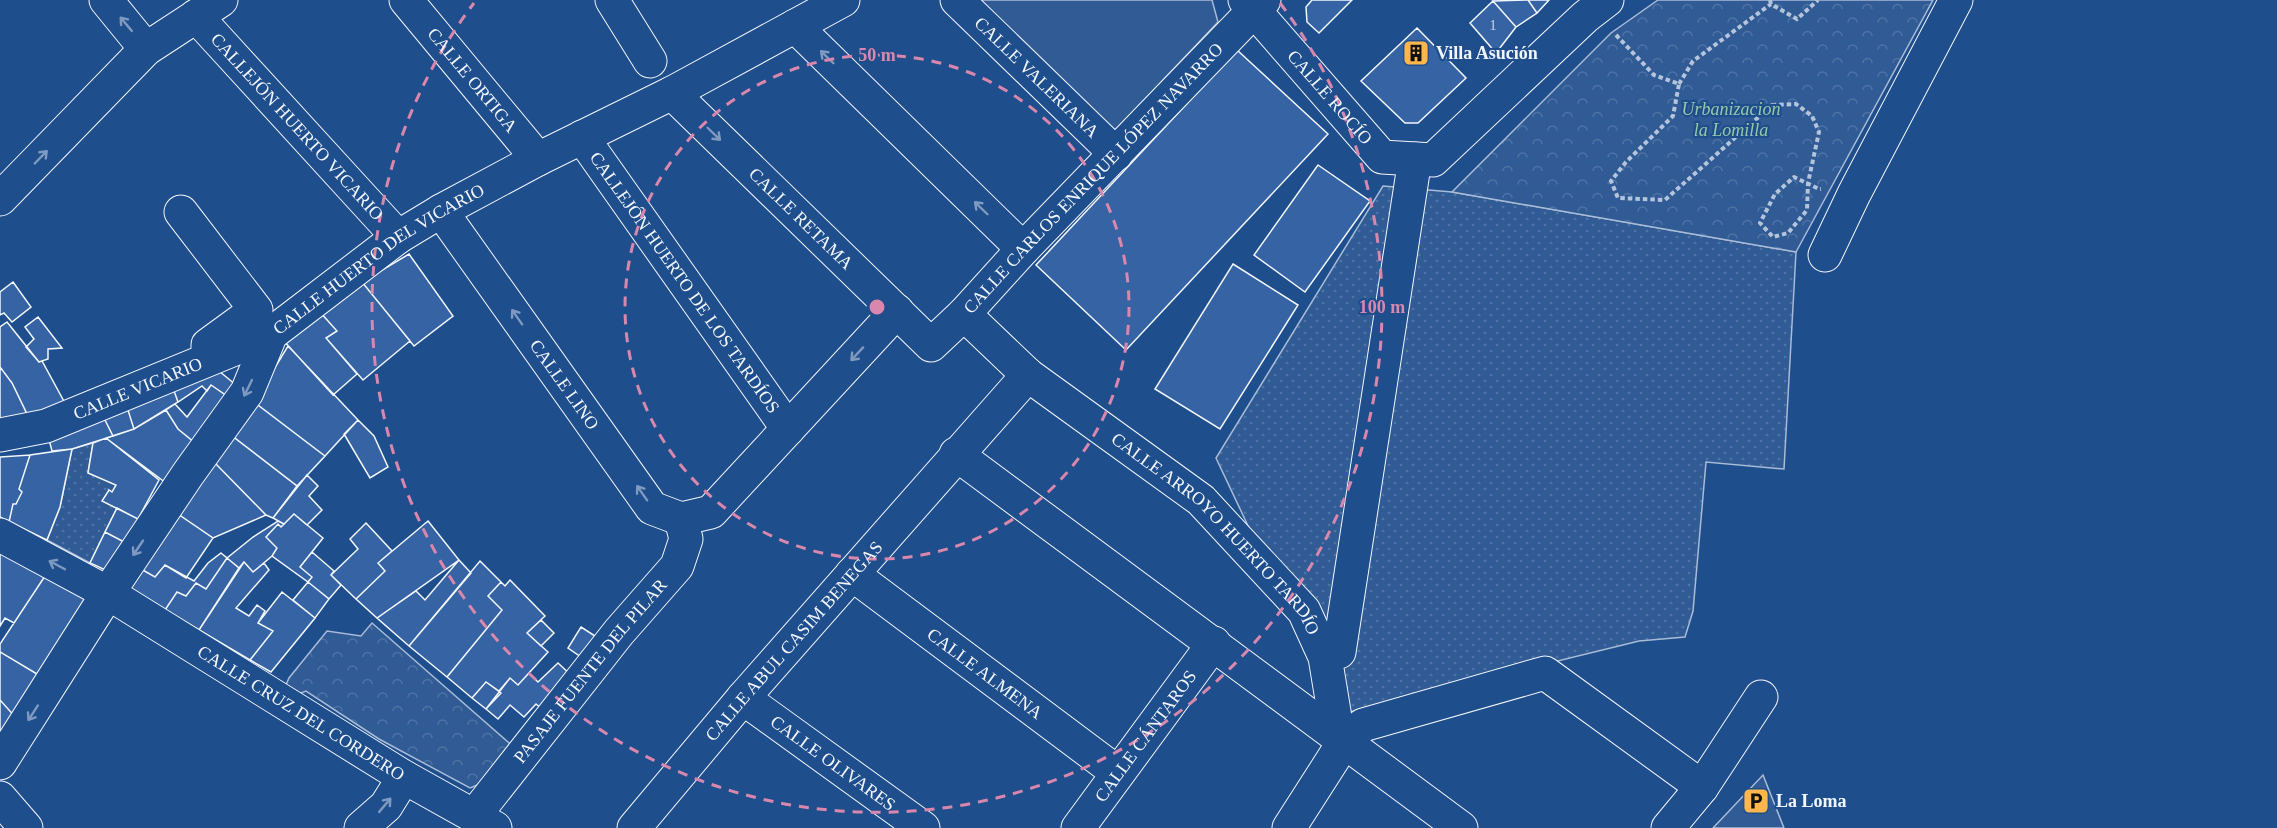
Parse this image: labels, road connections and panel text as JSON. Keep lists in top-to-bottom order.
{
  "streets": {
    "street": [
      "CALLE VALERIANA",
      "CALLE ORTIGA",
      "CALLE ROCÍO",
      "CALLEJÓN HUERTO VICARIO",
      "CALLE CARLOS ENRIQUE LÓPEZ NAVARRO",
      "CALLE RETAMA",
      "CALLE HUERTO DEL VICARIO",
      "CALLEJÓN HUERTO DE LOS TARDÍOS",
      "CALLE LINO",
      "CALLE VICARIO",
      "CALLE ARROYO HUERTO TARDÍO",
      "CALLE ABUL CASIM BENEGAS",
      "PASAJE FUENTE DEL PILAR",
      "CALLE ALMENA",
      "CALLE CRUZ DEL CORDERO",
      "CALLE CÁNTAROS",
      "CALLE OLIVARES"
    ]
  },
  "crossings": [
    ["CALLE VALERIANA", "CALLE CARLOS ENRIQUE LÓPEZ NAVARRO"],
    ["CALLE ORTIGA", "CALLE HUERTO DEL VICARIO"],
    ["CALLE ROCÍO", "CALLE CARLOS ENRIQUE LÓPEZ NAVARRO"],
    ["CALLEJÓN HUERTO VICARIO", "CALLE HUERTO DEL VICARIO"],
    ["CALLE CARLOS ENRIQUE LÓPEZ NAVARRO", "CALLE RETAMA"],
    ["CALLE CARLOS ENRIQUE LÓPEZ NAVARRO", "CALLE ARROYO HUERTO TARDÍO"],
    ["CALLE RETAMA", "CALLE HUERTO DEL VICARIO"],
    ["CALLE HUERTO DEL VICARIO", "CALLEJÓN HUERTO DE LOS TARDÍOS"],
    ["CALLE HUERTO DEL VICARIO", "CALLE LINO"],
    ["CALLE HUERTO DEL VICARIO", "CALLE VICARIO"],
    ["CALLE HUERTO DEL VICARIO", "CALLE CRUZ DEL CORDERO"],
    ["CALLE LINO", "PASAJE FUENTE DEL PILAR"],
    ["CALLE ARROYO HUERTO TARDÍO", "CALLE ABUL CASIM BENEGAS"],
    ["CALLE ABUL CASIM BENEGAS", "CALLE ALMENA"],
    ["CALLE ABUL CASIM BENEGAS", "CALLE OLIVARES"],
    ["PASAJE FUENTE DEL PILAR", "CALLE CRUZ DEL CORDERO"],
    ["CALLE ALMENA", "CALLE CÁNTAROS"]
  ],
  "one_way": ["CALLE HUERTO DEL VICARIO", "CALLE LINO"],
  "parks": ["Urbanizacion la Lomilla"],
  "places": {
    "building": ["Villa Asución"],
    "parking": ["La Loma"]
  },
  "house_numbers": ["1"],
  "rings": ["50 m", "100 m"]
}
